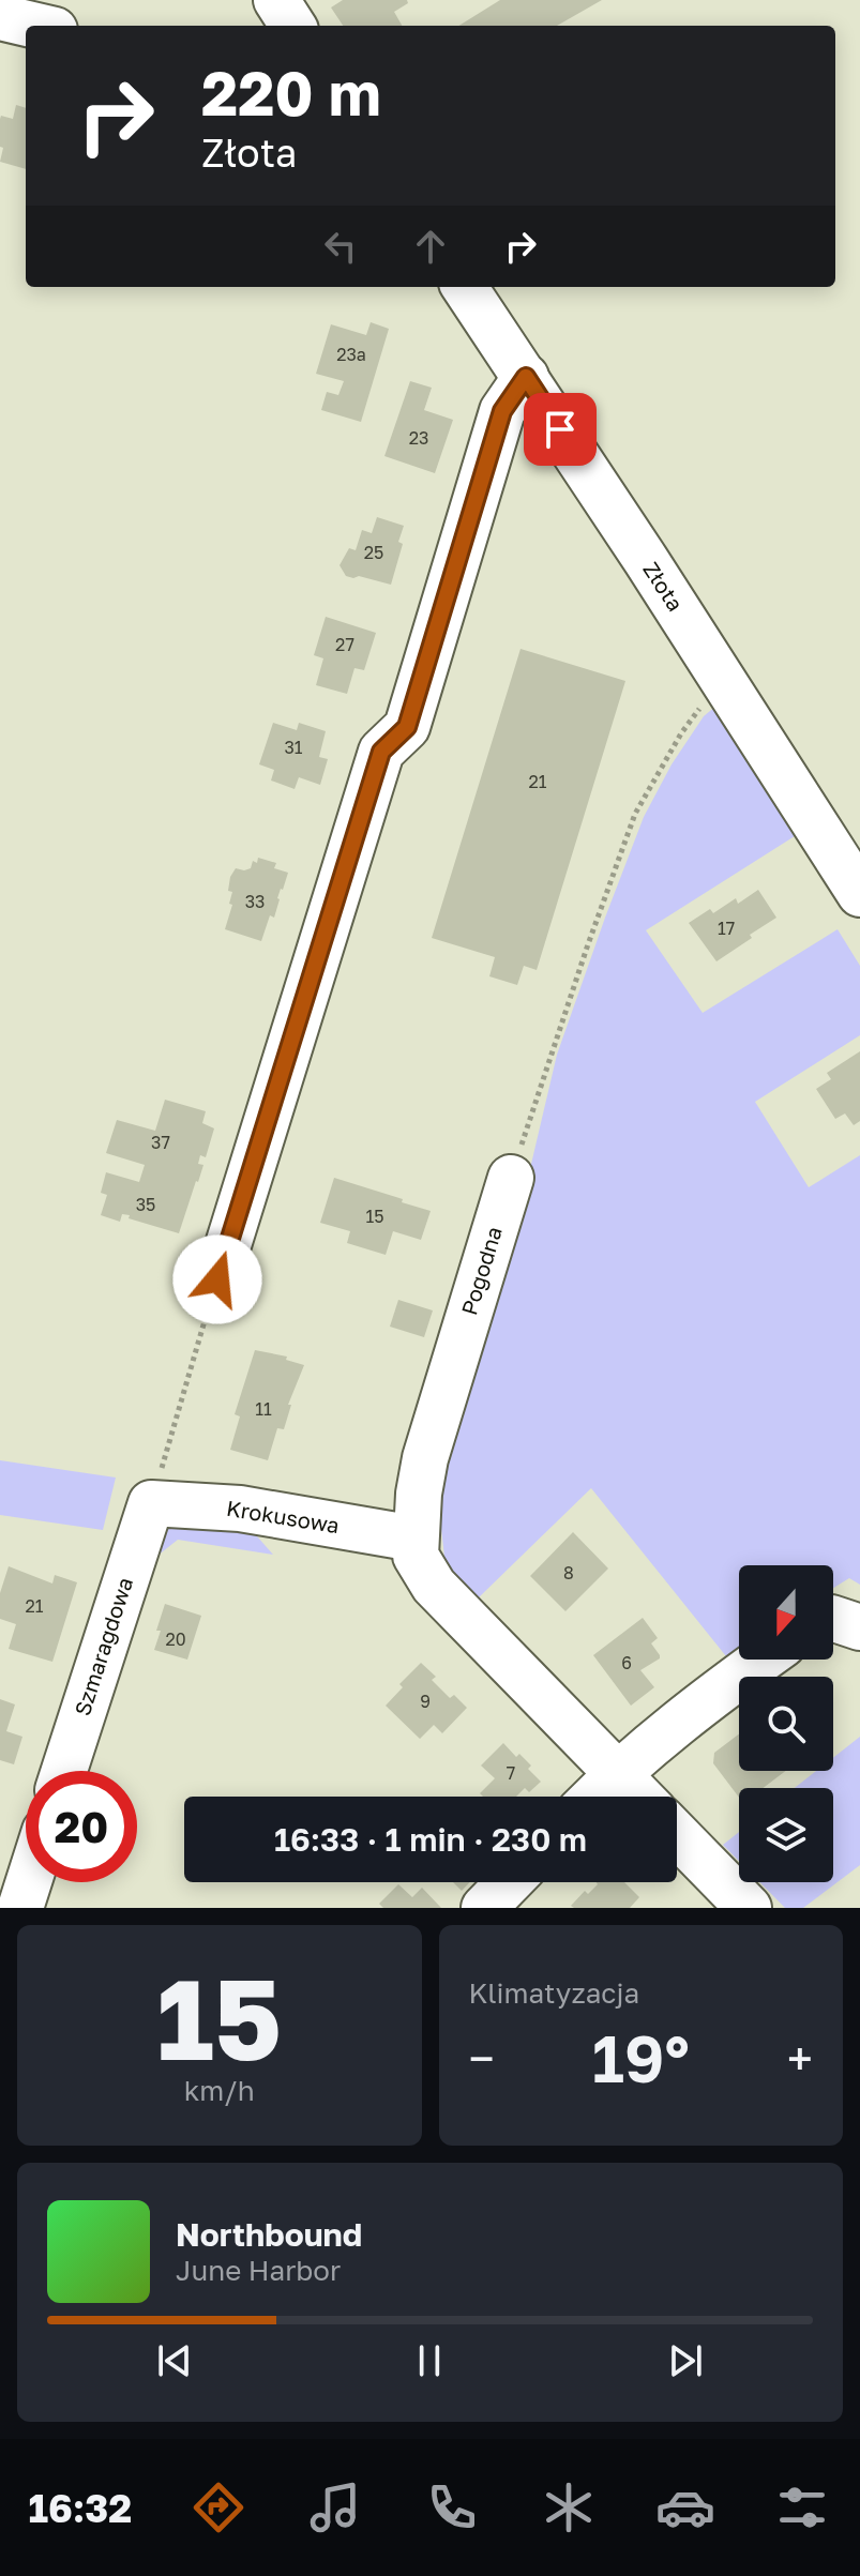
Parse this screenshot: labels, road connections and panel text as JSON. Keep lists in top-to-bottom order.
{
  "streets": {
    "street": [
      "Złota",
      "Pogodna",
      "Krokusowa",
      "Szmaragdowa"
    ]
  },
  "crossings": [
    ["Pogodna", "Krokusowa"],
    ["Krokusowa", "Szmaragdowa"]
  ],
  "house_numbers": [
    "23a",
    "23",
    "25",
    "27",
    "31",
    "21",
    "33",
    "17",
    "37",
    "35",
    "15",
    "11",
    "8",
    "21",
    "20",
    "6",
    "9",
    "7"
  ],
  "north": "bottom",
  "page": {
    "turn": ["220 m", "Złota"],
    "limit": "20",
    "trip": "16:33 · 1 min · 230 m",
    "tile": [
      ["15", "km/h"],
      "Klimatyzacja"
    ],
    "heat": ["−", "19°", "+"],
    "song": ["Northbound", "June Harbor"],
    "tabs": "16:32"
  }
}
